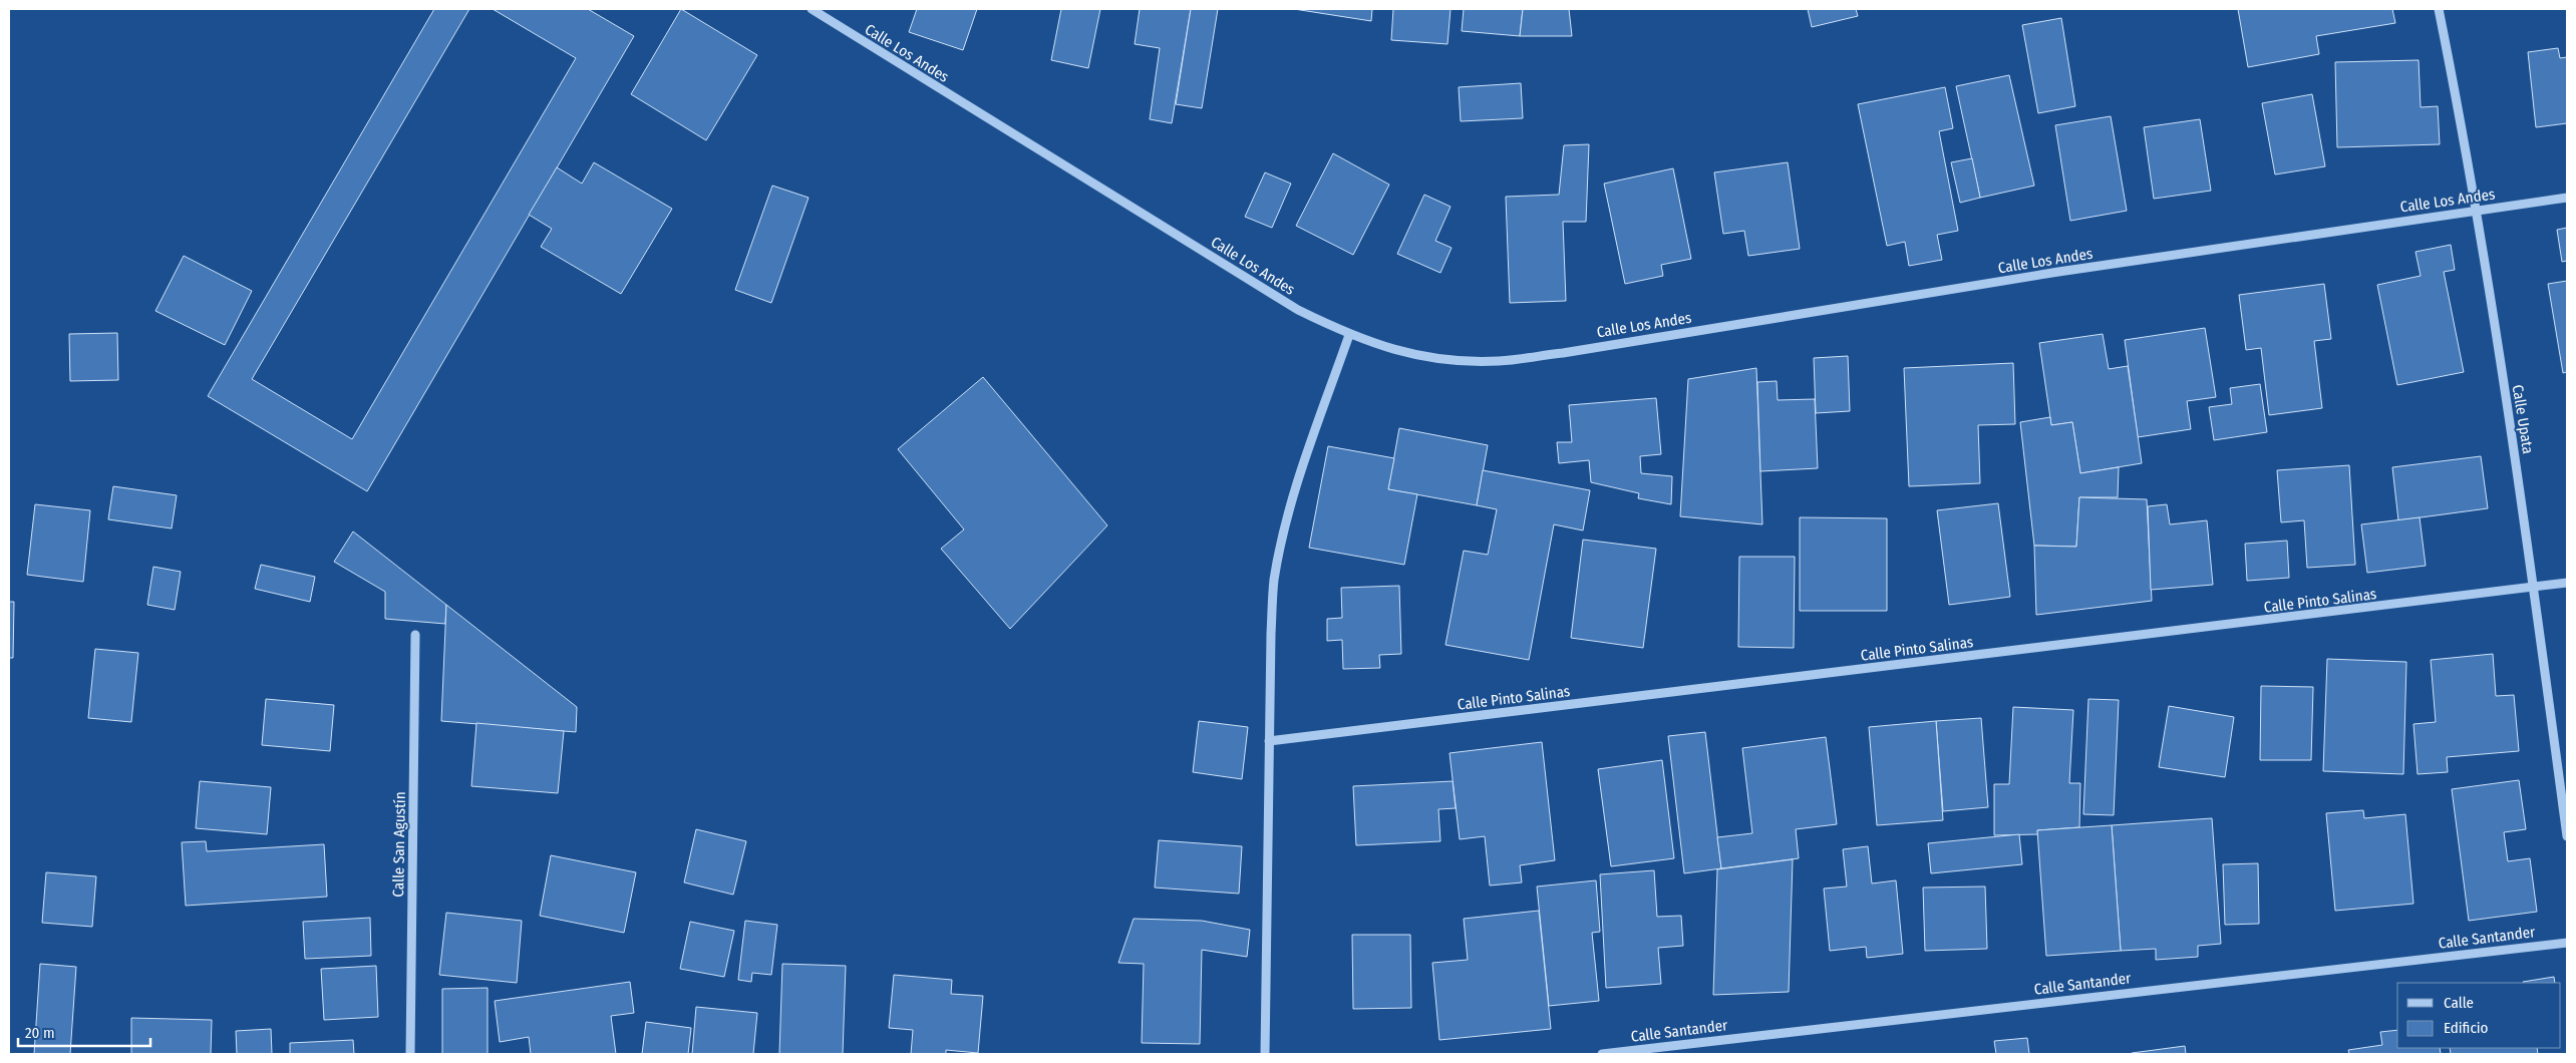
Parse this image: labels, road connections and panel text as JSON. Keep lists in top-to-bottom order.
{
  "streets": {
    "street": [
      "Calle Los Andes",
      "Calle Upata",
      "Calle Pinto Salinas",
      "Calle San Agustín",
      "Calle Santander"
    ]
  },
  "crossings": [
    ["Calle Los Andes", "Calle Upata"],
    ["Calle Upata", "Calle Pinto Salinas"]
  ],
  "legend": ["Calle", "Edificio"],
  "scale_bar": "20 m"
}
